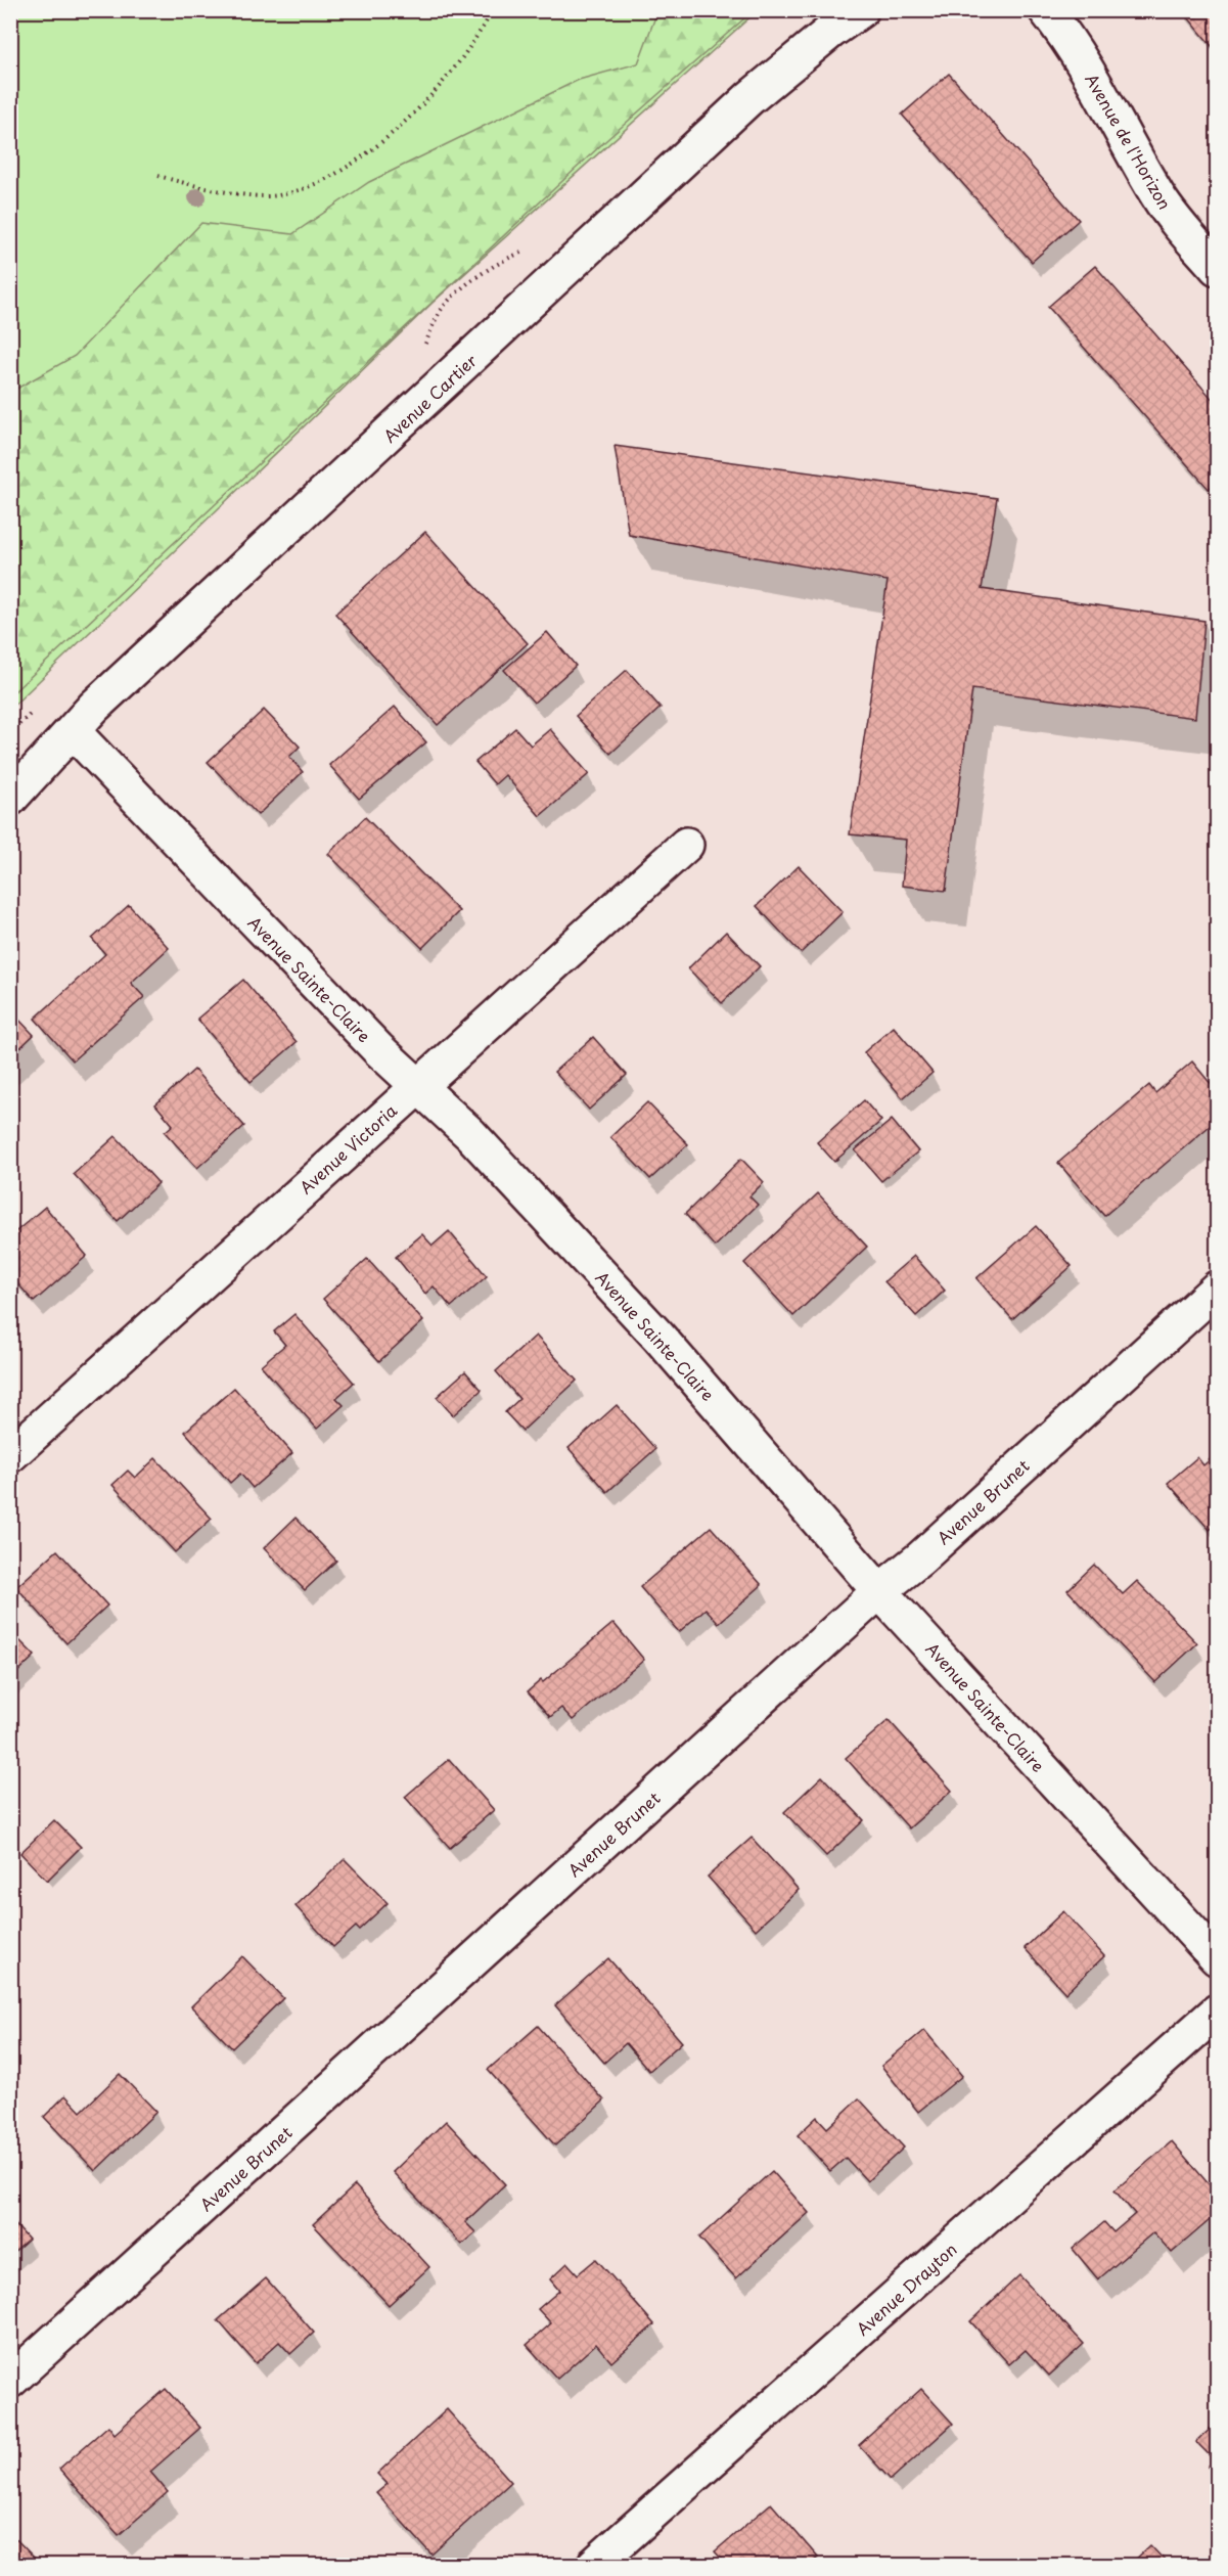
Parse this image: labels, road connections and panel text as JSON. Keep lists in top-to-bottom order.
{
  "streets": {
    "street": [
      "Avenue de l'Horizon",
      "Avenue Cartier",
      "Avenue Sainte-Claire",
      "Avenue Victoria",
      "Avenue Brunet",
      "Avenue Drayton"
    ]
  },
  "crossings": [
    ["Avenue Cartier", "Avenue Sainte-Claire"],
    ["Avenue Sainte-Claire", "Avenue Victoria"],
    ["Avenue Sainte-Claire", "Avenue Brunet"]
  ]
}
